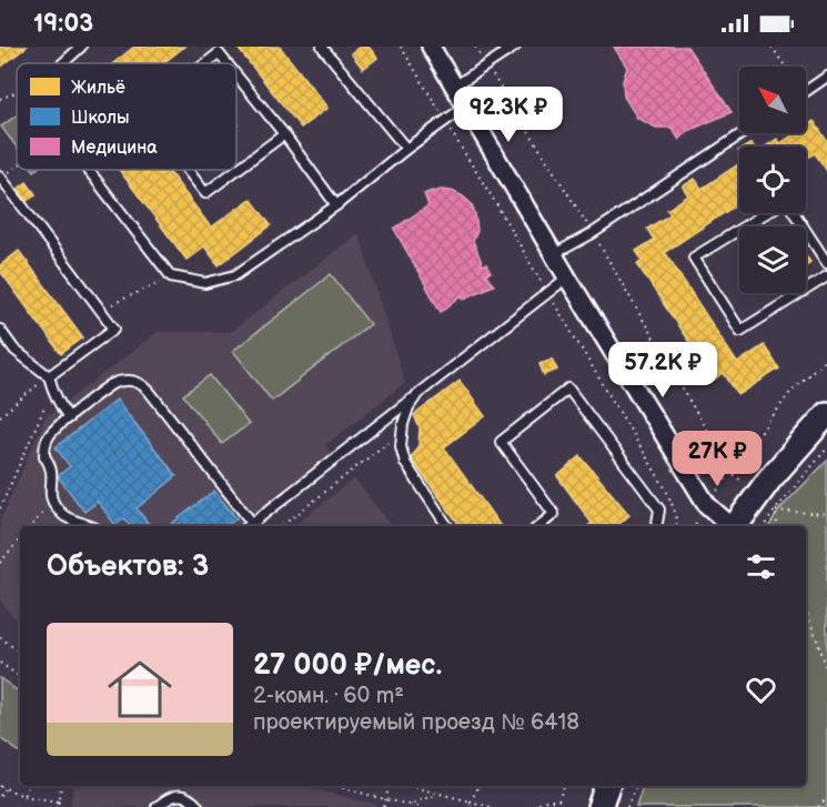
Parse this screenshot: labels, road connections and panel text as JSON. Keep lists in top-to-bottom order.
{
  "legend": ["Жильё", "Школы", "Медицина"],
  "north": "top left",
  "page": {
    "status": "19:03",
    "price": ["92.3K ₽", "57.2K ₽", "27K ₽"],
    "heading": "Объектов: 3",
    "list": [
      {
        "name": "27 000 ₽/мес.",
        "note": "2-комн. · 60 m² · проектируемый проезд № 6418"
      }
    ]
  }
}
